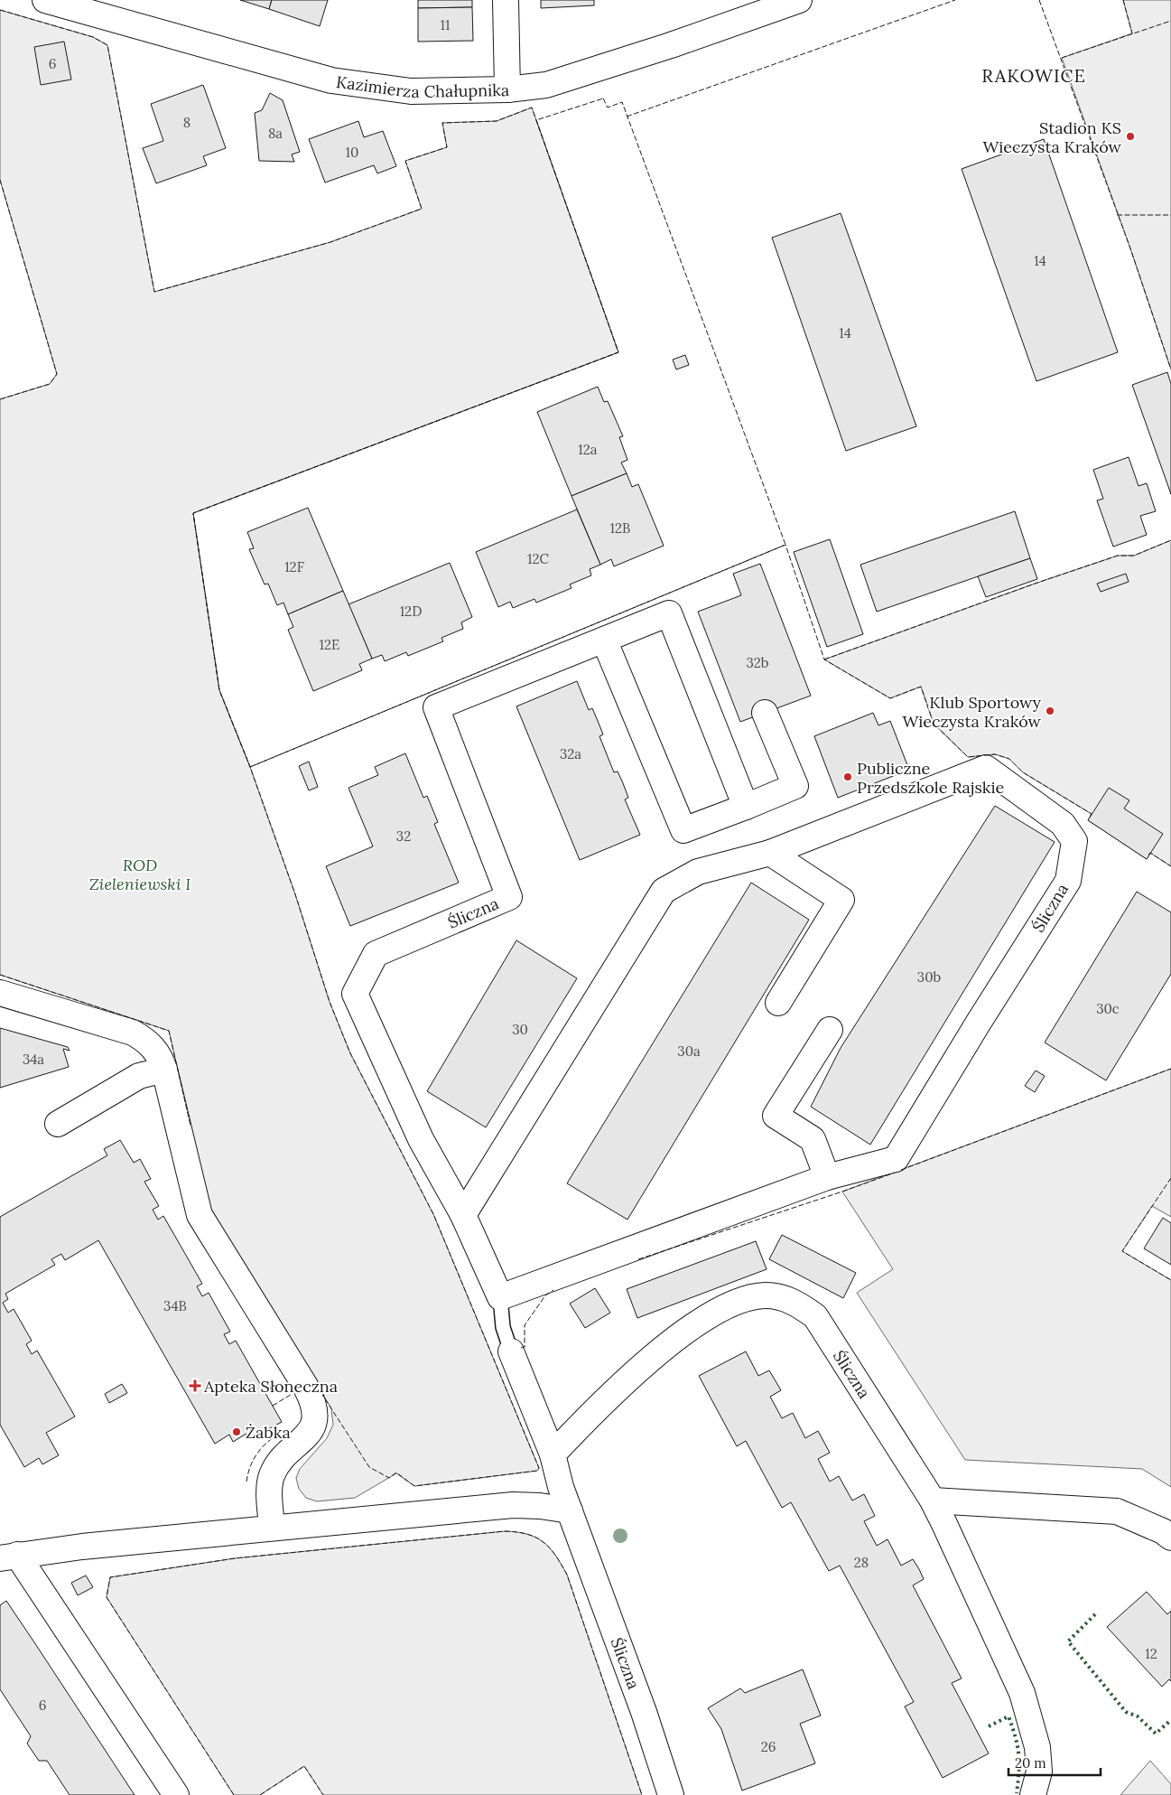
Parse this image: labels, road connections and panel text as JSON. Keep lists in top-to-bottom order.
{
  "streets": {
    "street": ["Kazimierza Chałupnika", "Śliczna"]
  },
  "districts": ["RAKOWICE"],
  "parks": ["ROD Zieleniewski I"],
  "places": {
    "other": [
      "Stadion KS Wieczysta Kraków",
      "Klub Sportowy Wieczysta Kraków",
      "Publiczne Przedszkole Rajskie",
      "Żabka"
    ],
    "health": ["Apteka Słoneczna"]
  },
  "house_numbers": [
    "11",
    "6",
    "8",
    "8a",
    "10",
    "14",
    "14",
    "12a",
    "12B",
    "12C",
    "12F",
    "12D",
    "12E",
    "32b",
    "32a",
    "32",
    "30b",
    "30c",
    "30",
    "30a",
    "34a",
    "34B",
    "28",
    "12",
    "6",
    "26"
  ],
  "scale_bar": "20 m"
}
